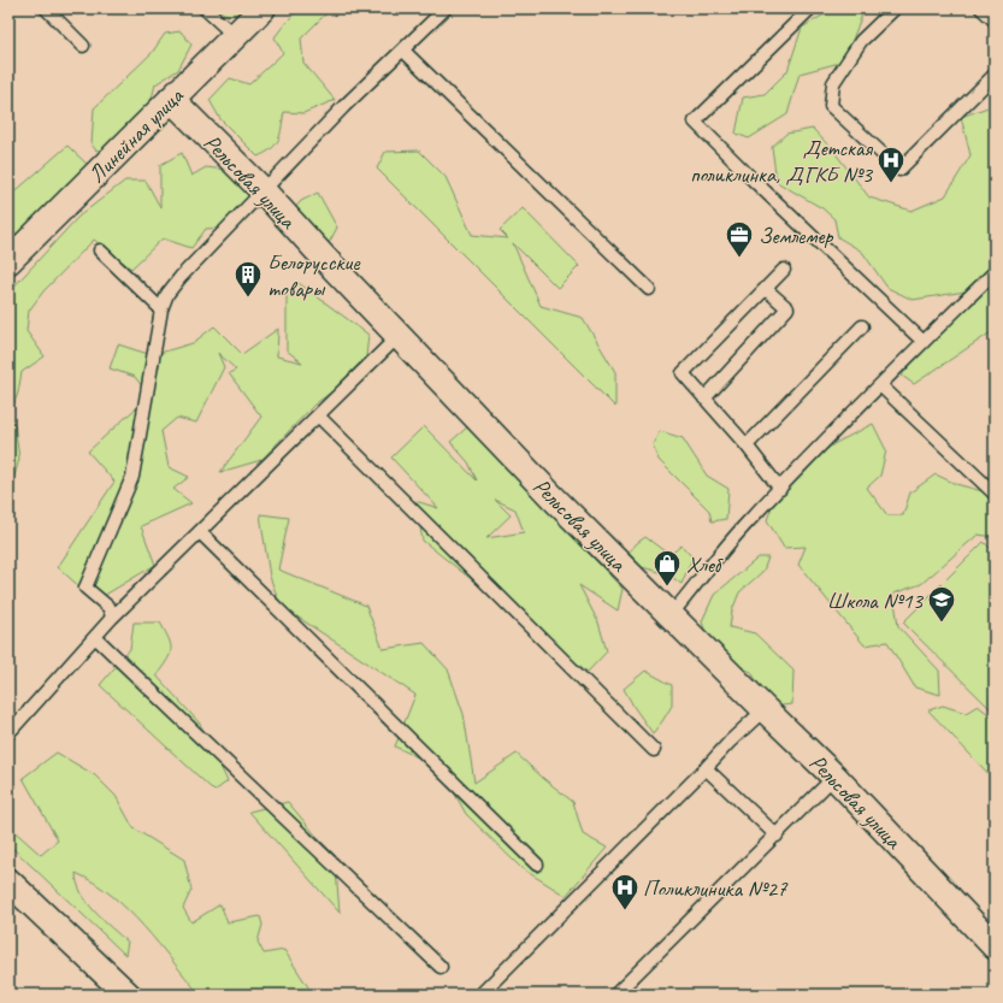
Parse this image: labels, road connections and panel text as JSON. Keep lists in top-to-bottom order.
{
  "streets": {
    "street": ["Линейная улица", "Рельсовая улица"]
  },
  "crossings": [
    ["Линейная улица", "Рельсовая улица"]
  ],
  "places": {
    "hospital": ["Детская поликлинка, ДГКБ №3", "Поликлиника №27"],
    "office": ["Землемер"],
    "building": ["Белорусские товары"],
    "shop": ["Хлеб"],
    "school or university": ["Школа №13"]
  }
}
